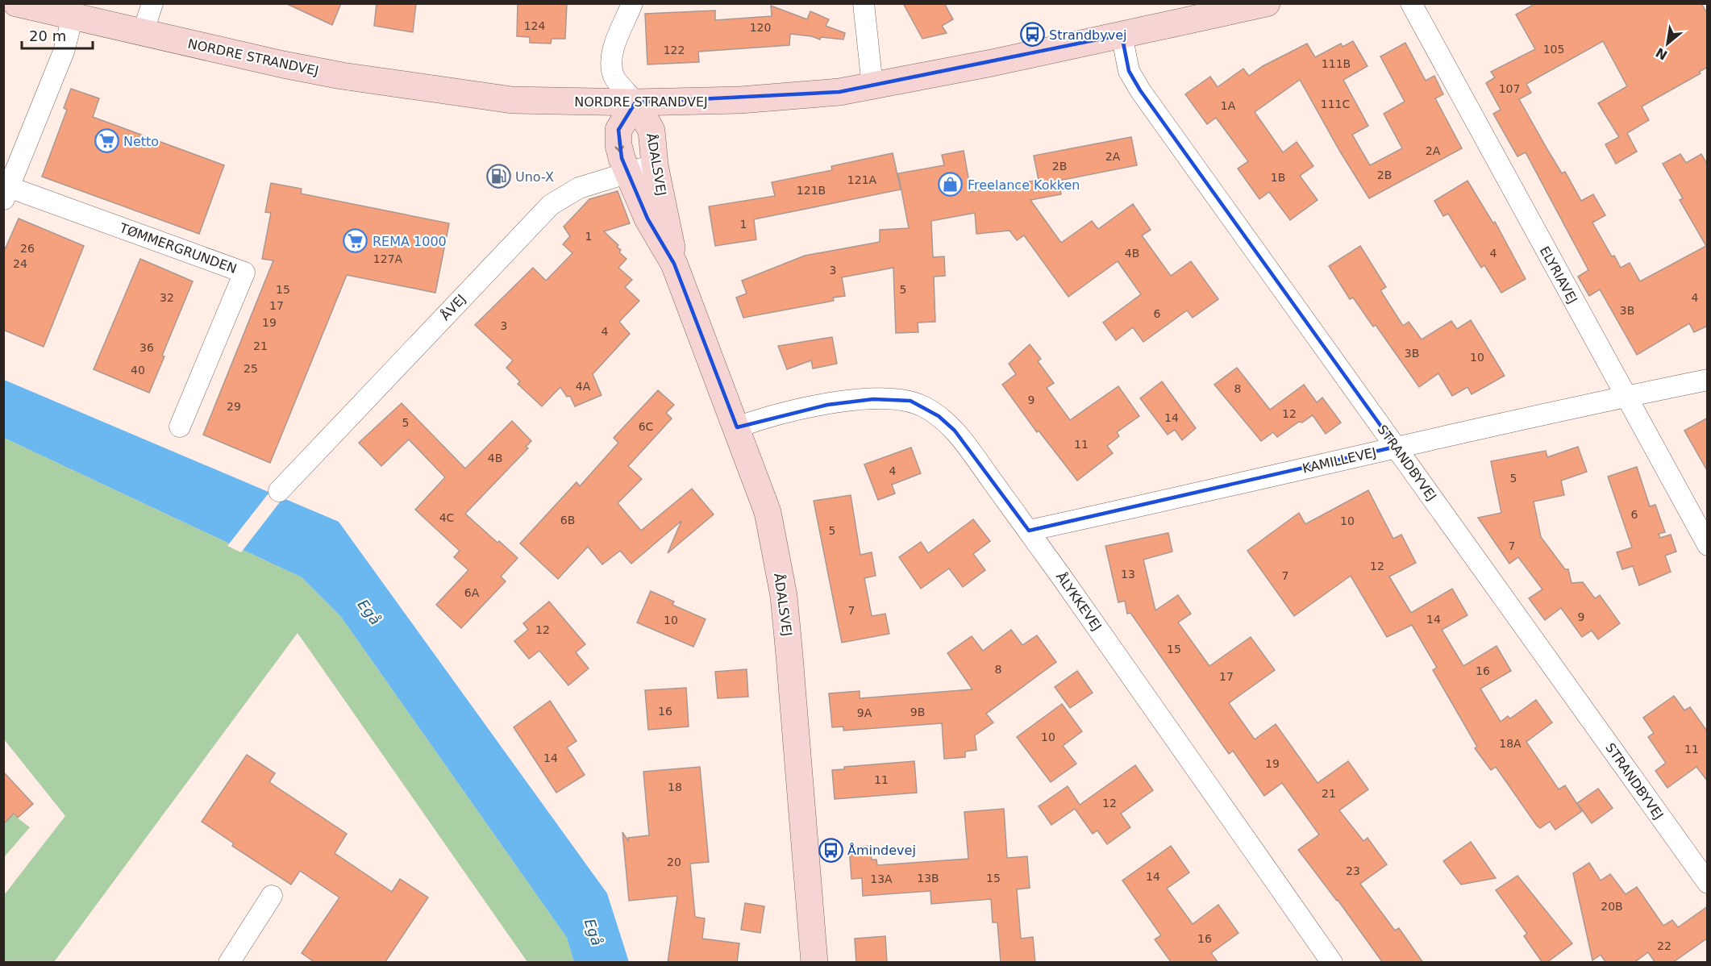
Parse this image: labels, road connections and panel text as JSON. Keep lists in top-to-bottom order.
{
  "streets": {
    "street": [
      "NORDRE STRANDVEJ",
      "ÅDALSVEJ",
      "TØMMERGRUNDEN",
      "ELYRIAVEJ",
      "ÅVEJ",
      "KAMILLEVEJ",
      "STRANDBYVEJ",
      "ÅLYKKEVEJ"
    ]
  },
  "crossings": [
    ["NORDRE STRANDVEJ", "ÅDALSVEJ"],
    ["NORDRE STRANDVEJ", "TØMMERGRUNDEN"],
    ["NORDRE STRANDVEJ", "STRANDBYVEJ"],
    ["ÅDALSVEJ", "ÅVEJ"],
    ["ÅDALSVEJ", "ÅLYKKEVEJ"],
    ["ELYRIAVEJ", "KAMILLEVEJ"],
    ["KAMILLEVEJ", "STRANDBYVEJ"],
    ["KAMILLEVEJ", "ÅLYKKEVEJ"]
  ],
  "water": ["Egå"],
  "places": {
    "bus stop": ["Strandbyvej", "Åmindevej"],
    "supermarket": ["Netto", "REMA 1000"],
    "fuel station": ["Uno-X"],
    "shop": ["Freelance Kokken"]
  },
  "house_numbers": [
    "124",
    "120",
    "105",
    "122",
    "111B",
    "107",
    "111C",
    "1A",
    "2A",
    "2A",
    "2B",
    "2B",
    "1B",
    "121A",
    "121B",
    "1",
    "1",
    "26",
    "4B",
    "4",
    "127A",
    "24",
    "3",
    "15",
    "5",
    "32",
    "4",
    "17",
    "3B",
    "6",
    "19",
    "3",
    "4",
    "21",
    "36",
    "3B",
    "10",
    "25",
    "40",
    "4A",
    "8",
    "9",
    "29",
    "12",
    "14",
    "5",
    "6C",
    "11",
    "4B",
    "4",
    "5",
    "6",
    "4C",
    "6B",
    "10",
    "5",
    "7",
    "12",
    "13",
    "7",
    "6A",
    "7",
    "9",
    "14",
    "10",
    "12",
    "15",
    "8",
    "16",
    "17",
    "16",
    "9B",
    "9A",
    "10",
    "18A",
    "11",
    "14",
    "19",
    "11",
    "18",
    "21",
    "12",
    "20",
    "23",
    "14",
    "13B",
    "15",
    "13A",
    "20B",
    "16",
    "22"
  ],
  "scale_bar": "20 m",
  "north": "bottom left"
}
